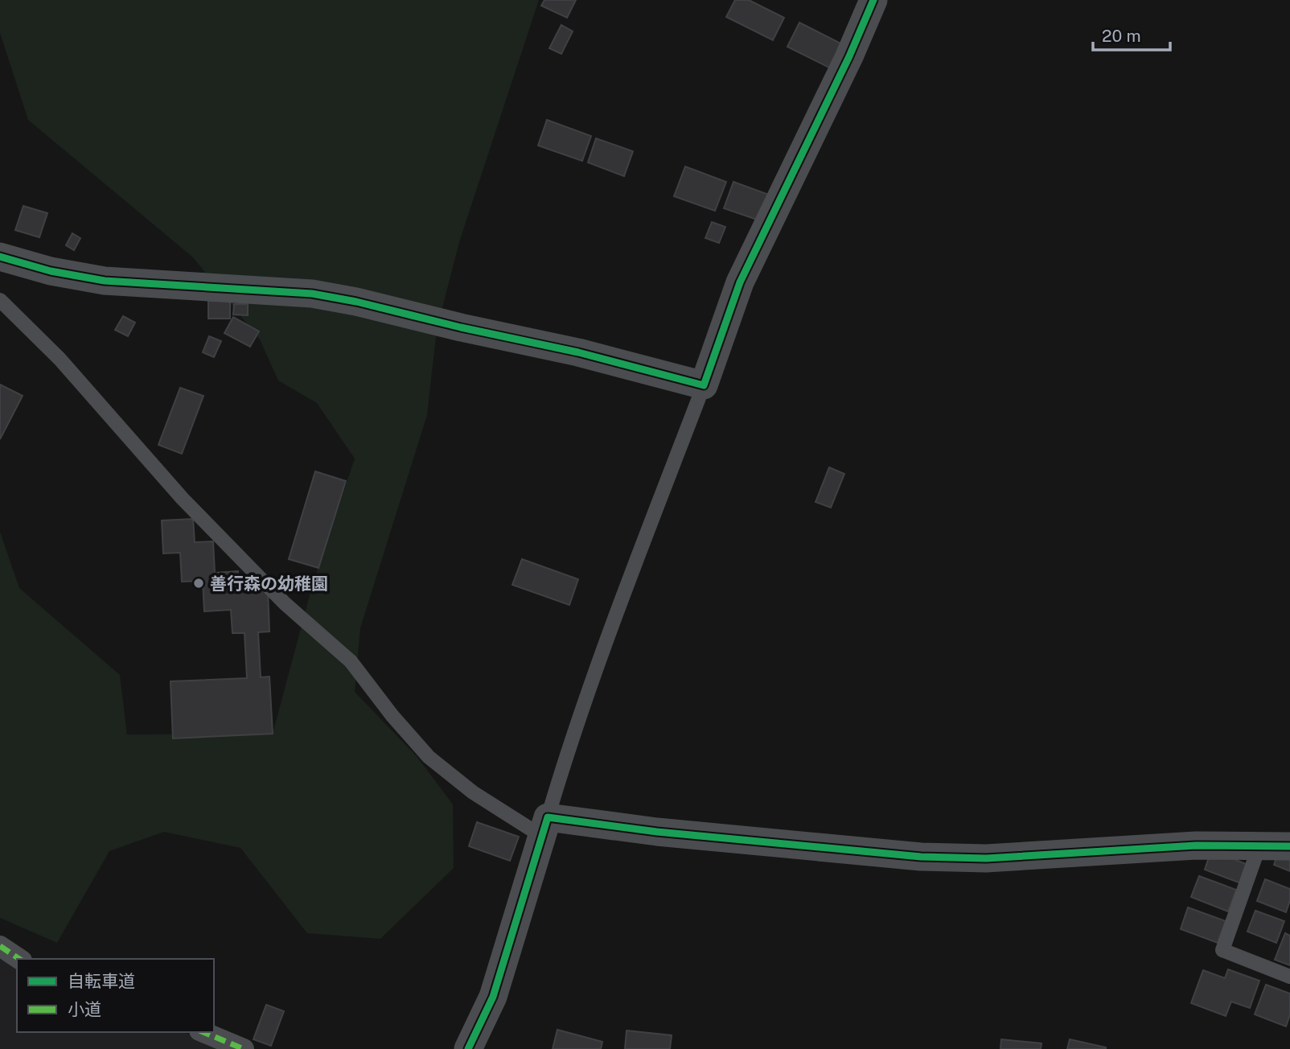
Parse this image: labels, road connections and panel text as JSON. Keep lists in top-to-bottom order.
{
  "places": ["善行森の幼稚園"],
  "legend": ["自転車道", "小道"],
  "scale_bar": "20 m"
}
